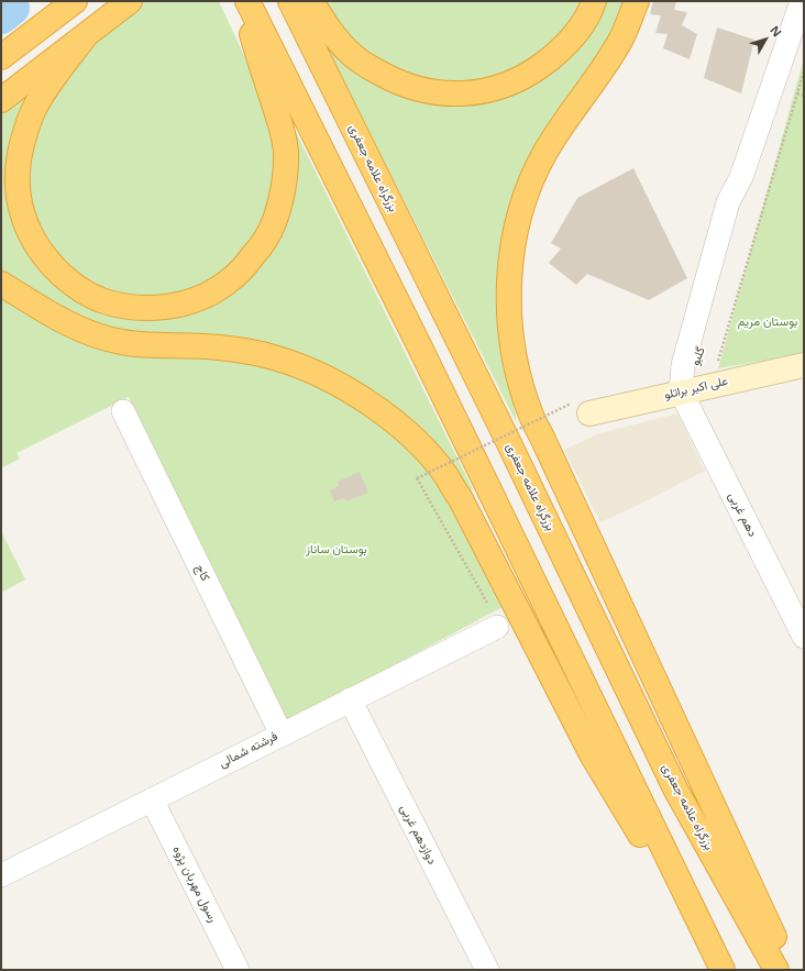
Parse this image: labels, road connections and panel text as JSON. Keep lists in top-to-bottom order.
{
  "streets": {
    "highway": ["بزرگراه علامه جعفری"],
    "street": [
      "گلبو",
      "علی اکبر براتلو",
      "دهم غربی",
      "کاج",
      "فرشته شمالی",
      "دوازدهم غربی",
      "رسول مهربان پژوه"
    ]
  },
  "crossings": [
    ["گلبو", "علی اکبر براتلو"],
    ["گلبو", "دهم غربی"],
    ["علی اکبر براتلو", "دهم غربی"],
    ["کاج", "فرشته شمالی"],
    ["فرشته شمالی", "دوازدهم غربی"],
    ["فرشته شمالی", "رسول مهربان پژوه"]
  ],
  "parks": ["بوستان مریم", "بوستان ساناز"],
  "north": "top right"
}
